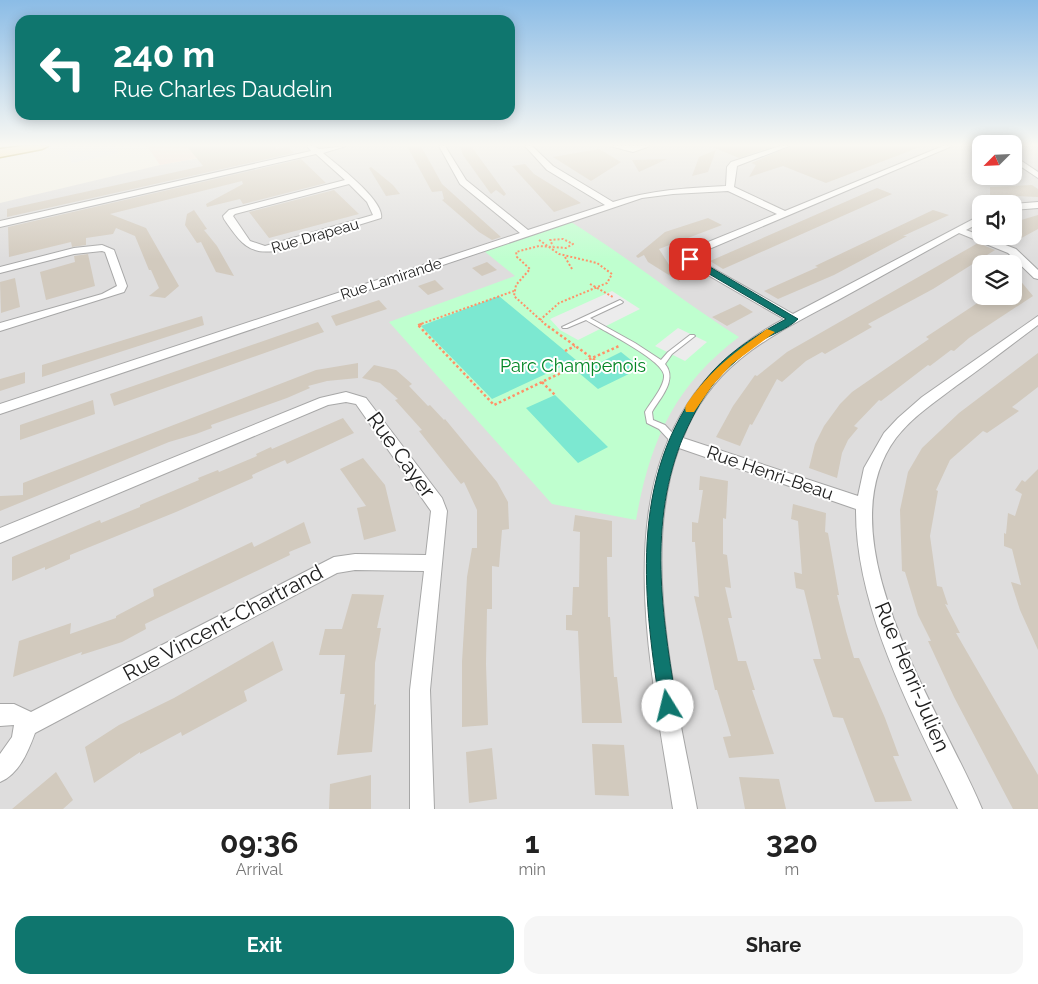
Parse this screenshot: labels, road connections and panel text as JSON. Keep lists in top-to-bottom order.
{
  "streets": {
    "street": [
      "Rue Drapeau",
      "Rue Lamirande",
      "Rue Cayer",
      "Rue Henri-Beau",
      "Rue Vincent-Chartrand",
      "Rue Henri-Julien"
    ]
  },
  "crossings": [
    ["Rue Cayer", "Rue Vincent-Chartrand"],
    ["Rue Henri-Beau", "Rue Henri-Julien"]
  ],
  "parks": ["Parc Champenois"],
  "north": "bottom left",
  "page": {
    "turn": ["240 m", "Rue Charles Daudelin"],
    "eta": [
      "09:36",
      "Arrival",
      "1",
      "min",
      "320",
      "m"
    ],
    "buttons": ["Exit", "Share"]
  }
}
